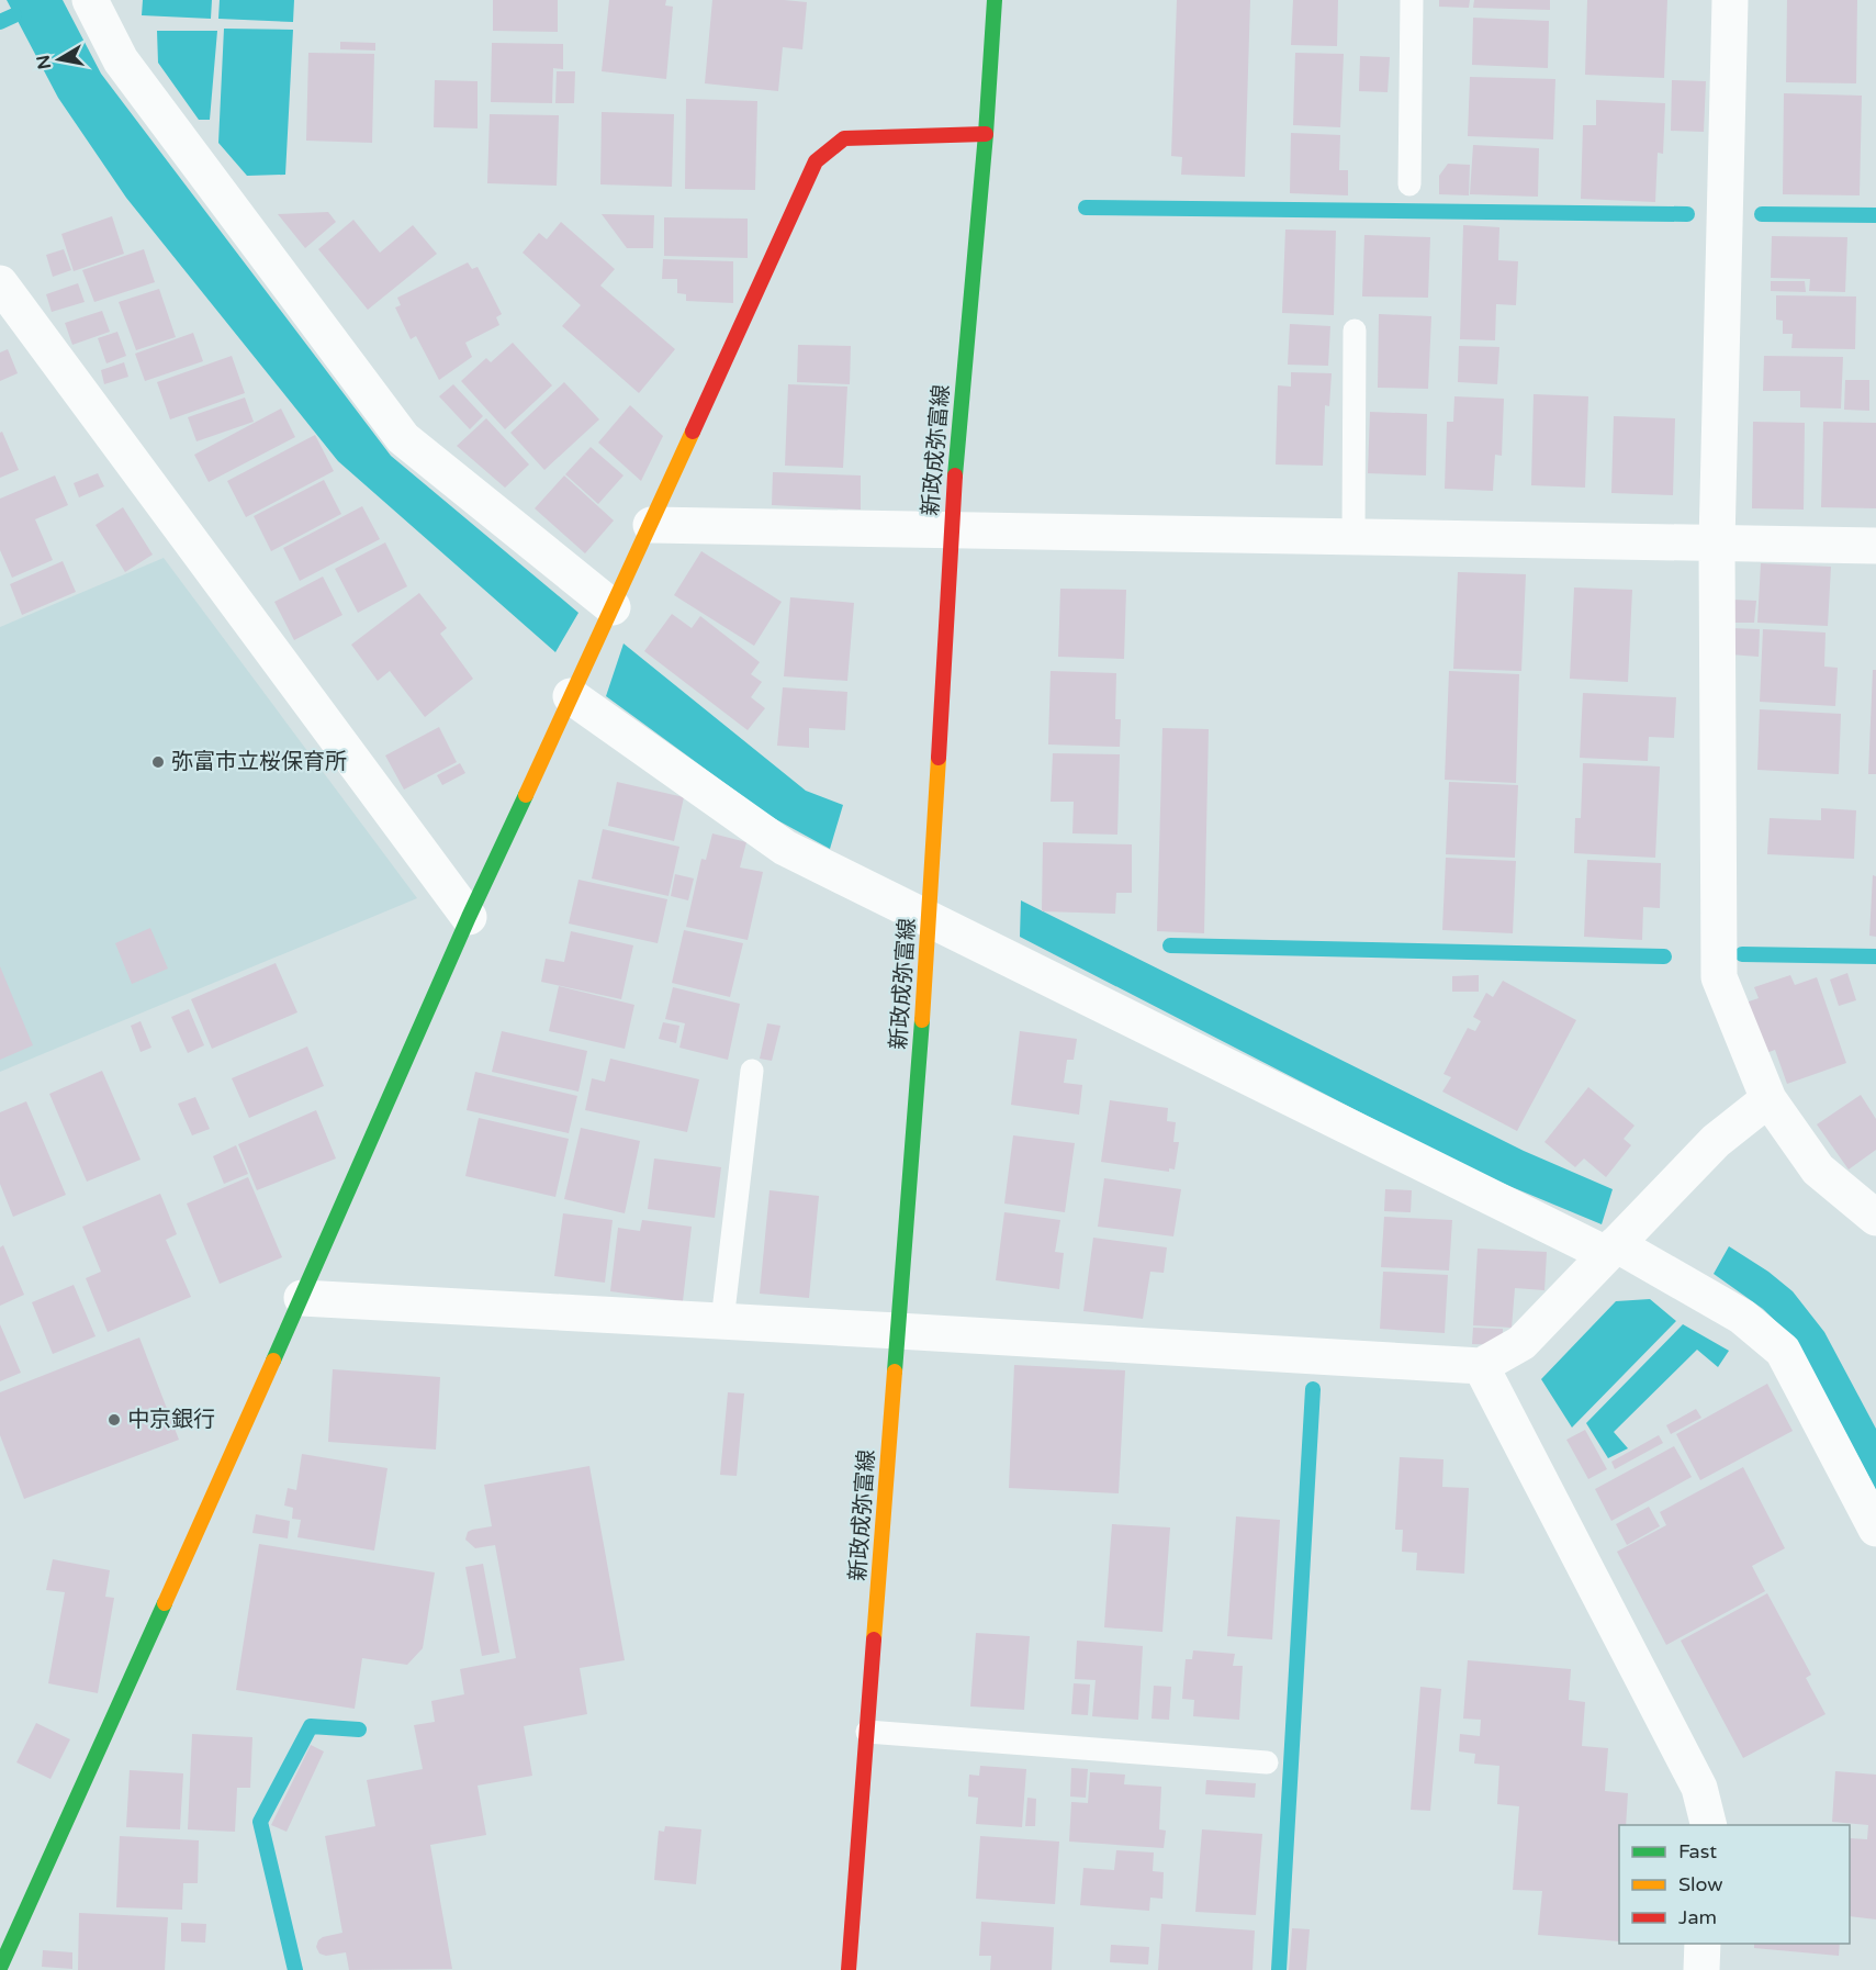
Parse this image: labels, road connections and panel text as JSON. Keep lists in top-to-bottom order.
{
  "streets": {
    "street": ["新政成弥富線"]
  },
  "places": ["弥富市立桜保育所", "中京銀行"],
  "legend": ["Fast", "Slow", "Jam"],
  "north": "left"
}
